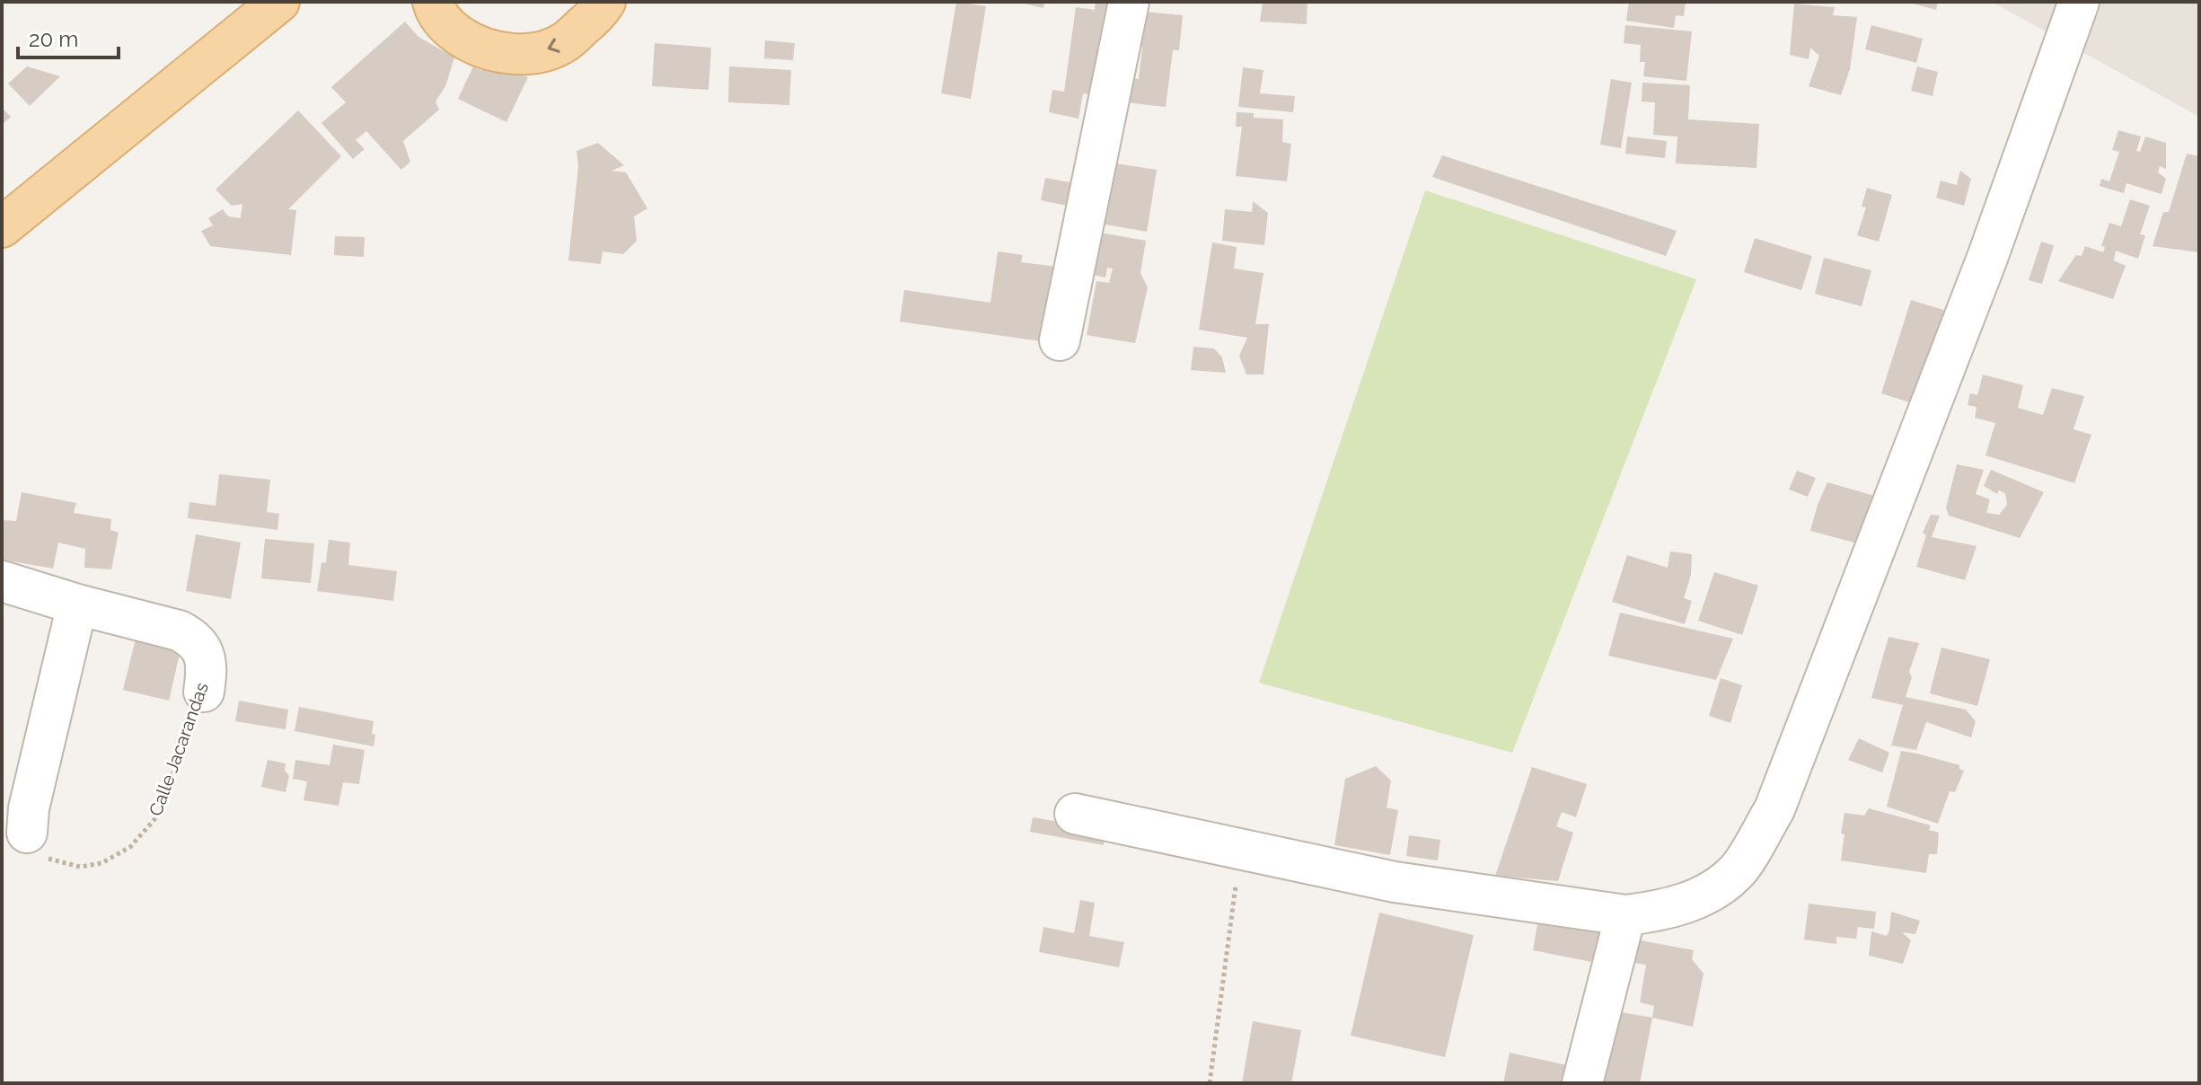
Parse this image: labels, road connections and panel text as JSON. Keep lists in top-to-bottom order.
{
  "streets": {
    "street": ["Calle Jacarandas"]
  },
  "scale_bar": "20 m"
}
